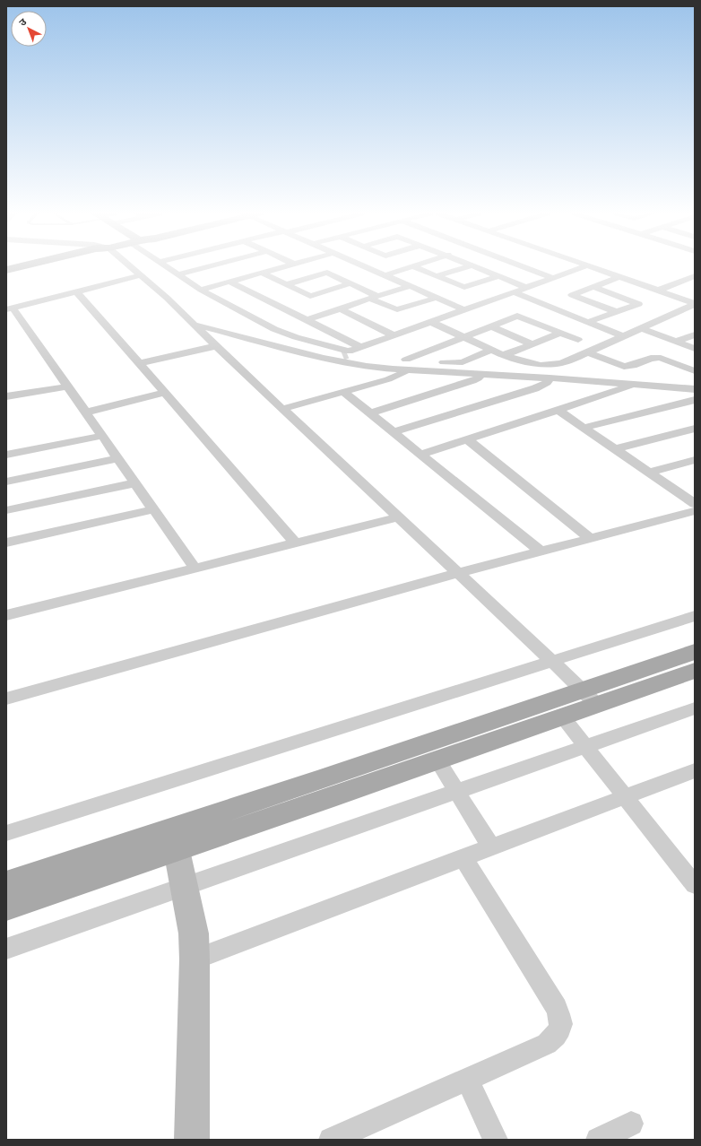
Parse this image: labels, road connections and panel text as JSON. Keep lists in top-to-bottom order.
{
  "north": "top left"
}
